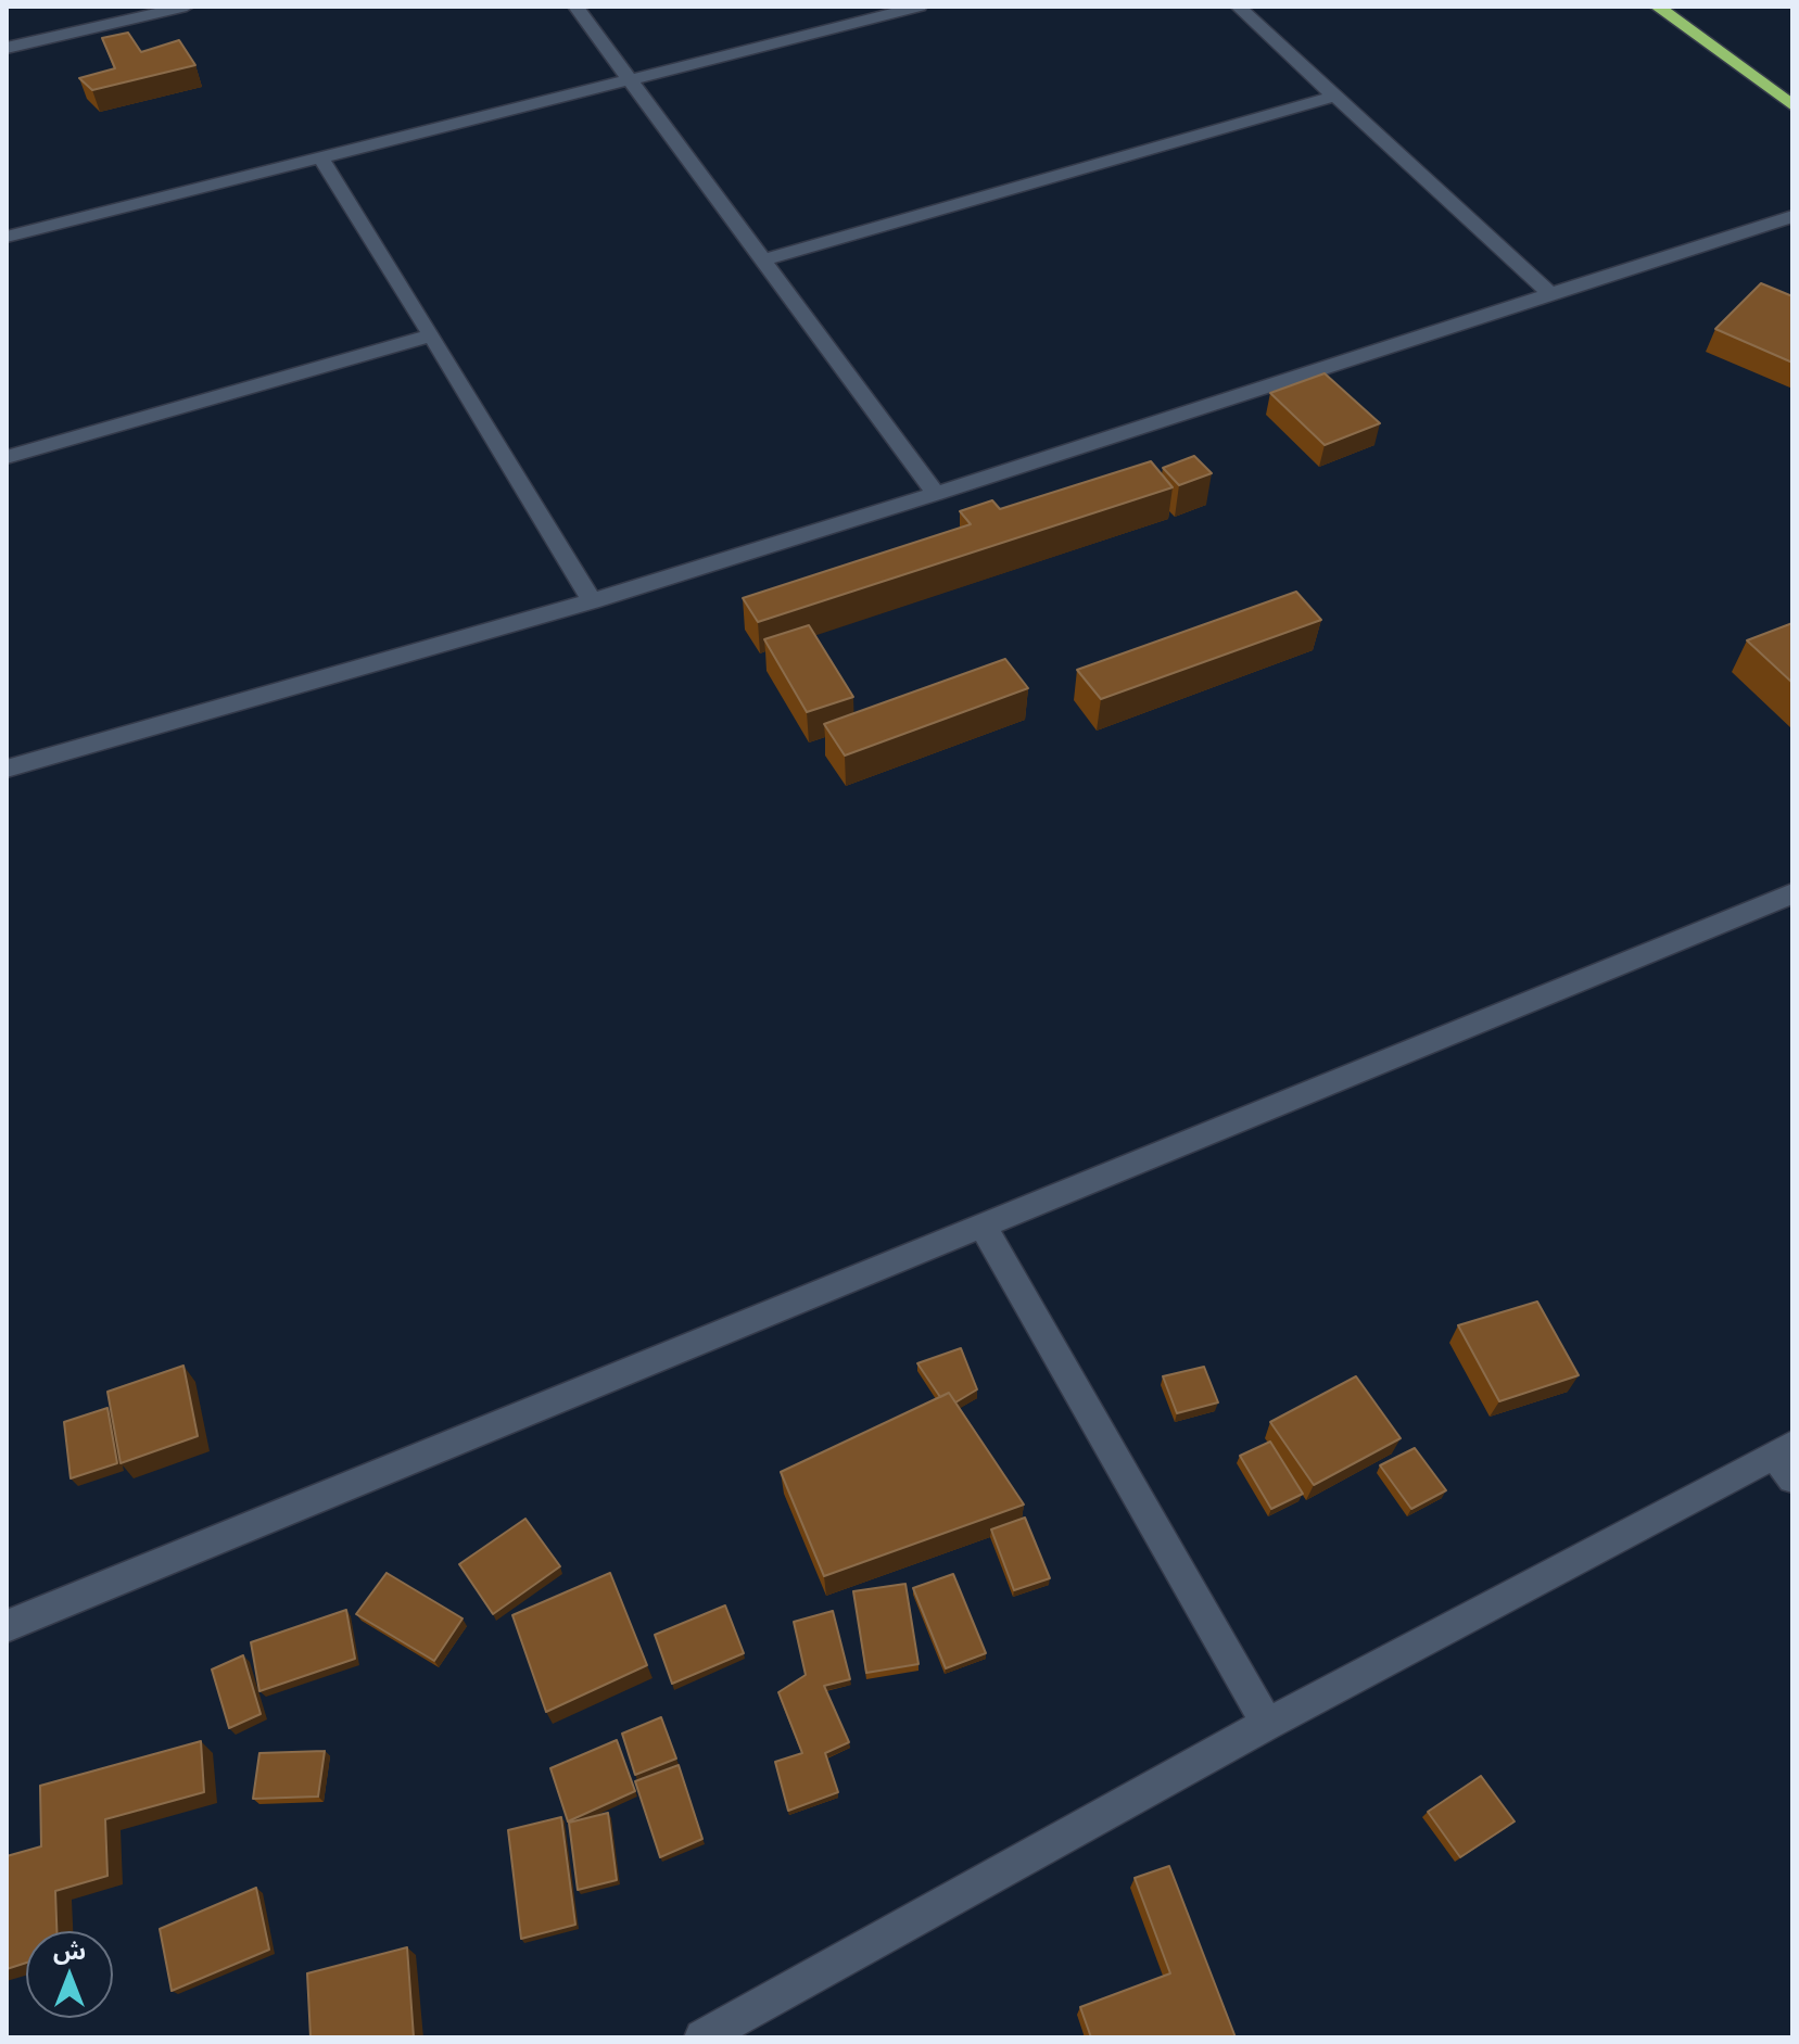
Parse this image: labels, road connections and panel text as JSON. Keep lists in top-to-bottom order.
{
  "north": "top"
}
